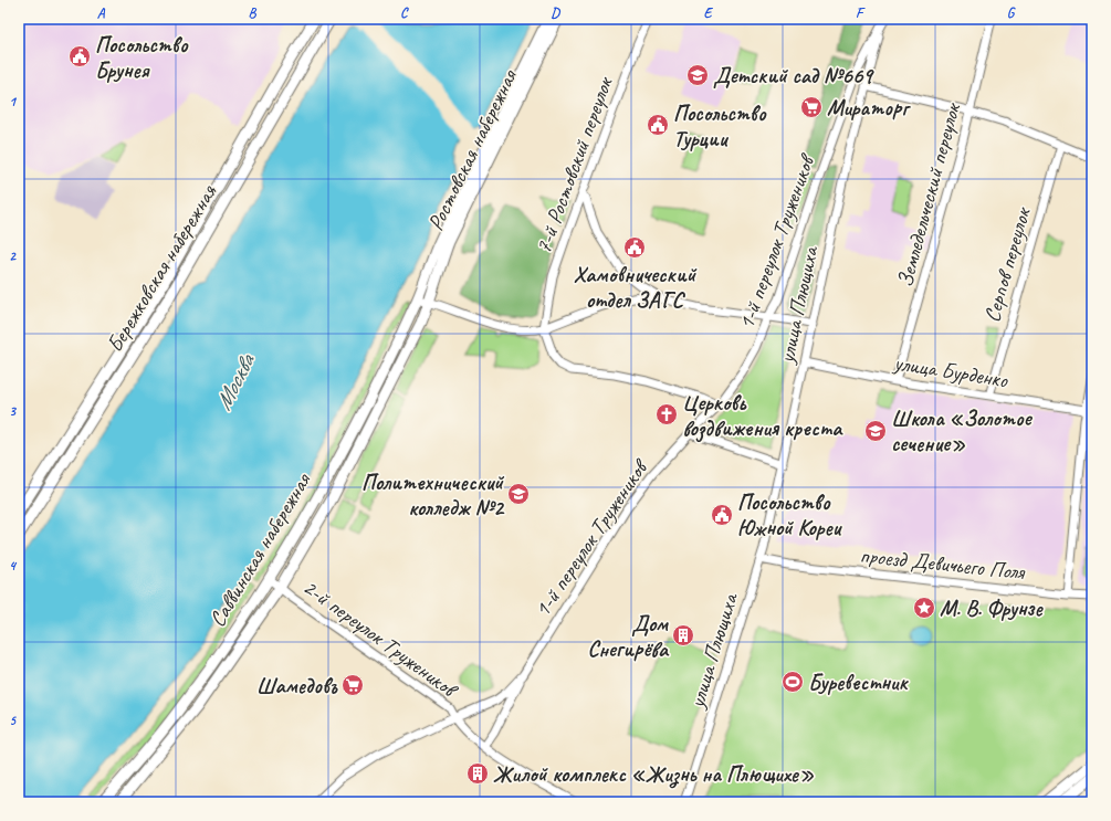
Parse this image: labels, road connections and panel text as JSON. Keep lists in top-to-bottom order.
{
  "streets": {
    "main road": ["Ростовская набережная", "Бережковская набережная", "Саввинская набережная"],
    "street": [
      "7-й Ростовский переулок",
      "Земледельческий переулок",
      "1-й переулок Тружеников",
      "Серпов переулок",
      "улица Плющиха",
      "улица Бурденко",
      "проезд Девичьего Поля",
      "2-й переулок Тружеников"
    ]
  },
  "crossings": [
    ["Ростовская набережная", "Саввинская набережная"],
    ["Земледельческий переулок", "улица Бурденко"],
    ["1-й переулок Тружеников", "улица Плющиха"],
    ["1-й переулок Тружеников", "2-й переулок Тружеников"],
    ["Серпов переулок", "улица Бурденко"],
    ["улица Плющиха", "улица Бурденко"],
    ["улица Плющиха", "проезд Девичьего Поля"],
    ["Саввинская набережная", "2-й переулок Тружеников"]
  ],
  "water": ["Москва"],
  "places": {
    "public building": [
      "Посольство Брунея",
      "Посольство Турции",
      "Хамовнический отдел ЗАГС",
      "Посольство Южной Кореи"
    ],
    "school or university": ["Детский сад №669", "Школа «Золотое сечение»", "Политехнический колледж №2"],
    "supermarket": ["Мираторг", "Шамедовъ"],
    "church": ["Церковь воздвижения креста"],
    "place": ["М. В. Фрунзе"],
    "building": ["Дом Снегирёва", "Жилой комплекс «Жизнь на Плющихе»"],
    "sports": ["Буревестник"]
  },
  "grid": {
    "columns": [
      "A",
      "B",
      "C",
      "D",
      "E",
      "F",
      "G"
    ],
    "rows": [
      "1",
      "2",
      "3",
      "4",
      "5"
    ]
  }
}
